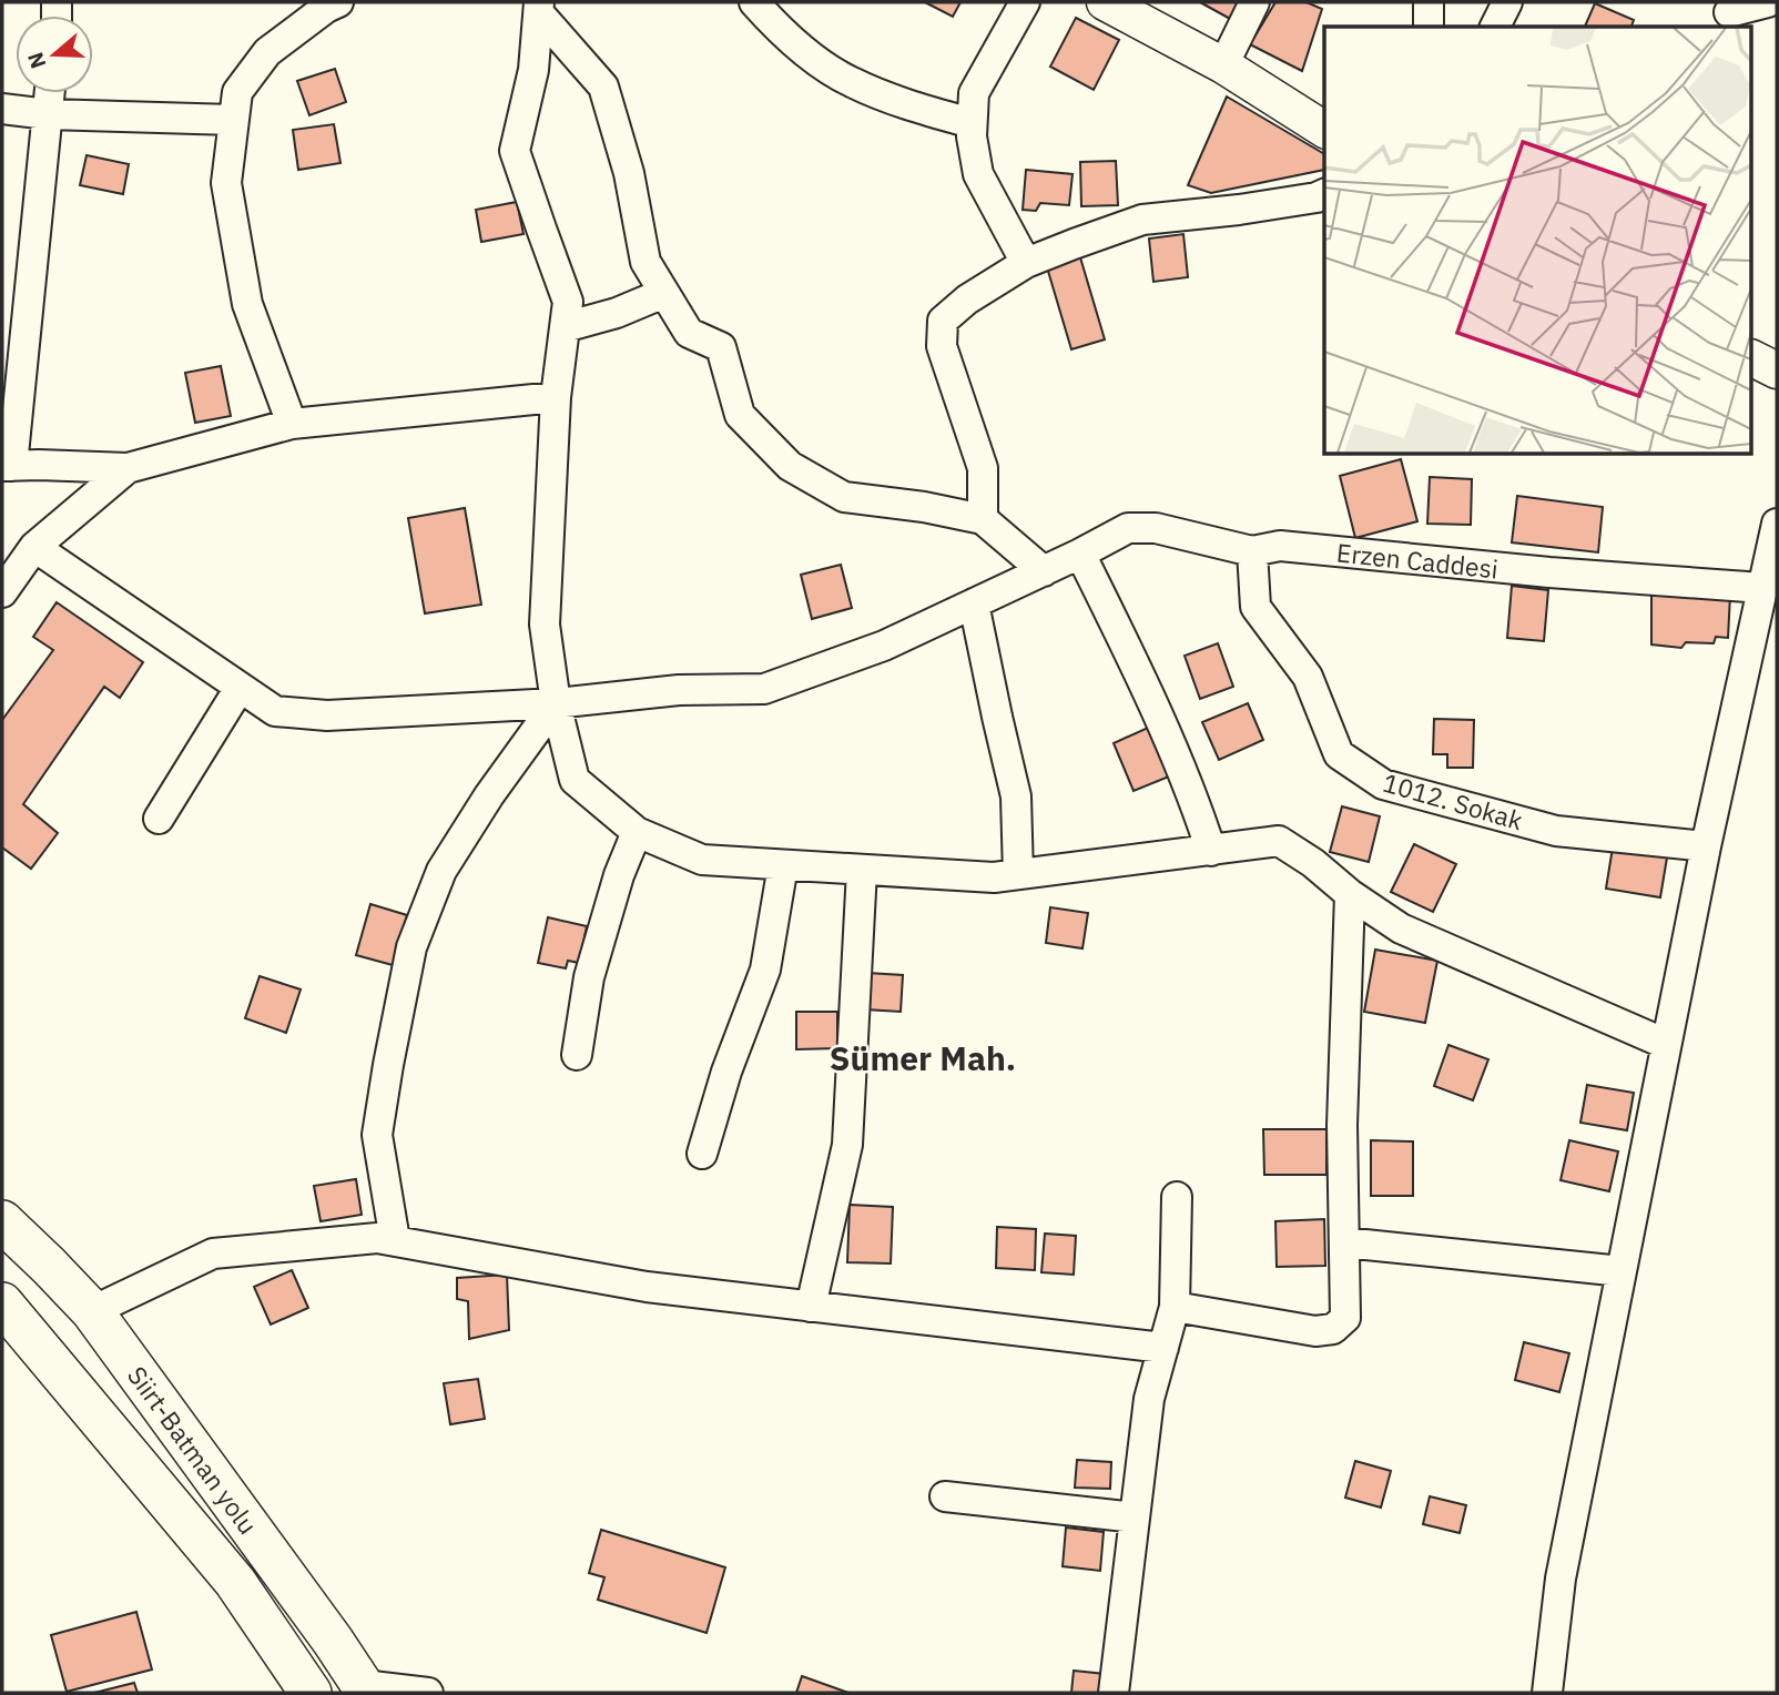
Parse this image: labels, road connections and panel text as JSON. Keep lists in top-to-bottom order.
{
  "streets": {
    "highway": ["Siirt-Batman yolu"],
    "street": ["Erzen Caddesi", "1012. Sokak"]
  },
  "crossings": [
    ["Erzen Caddesi", "1012. Sokak"]
  ],
  "districts": ["Sümer Mah."],
  "north": "left"
}
